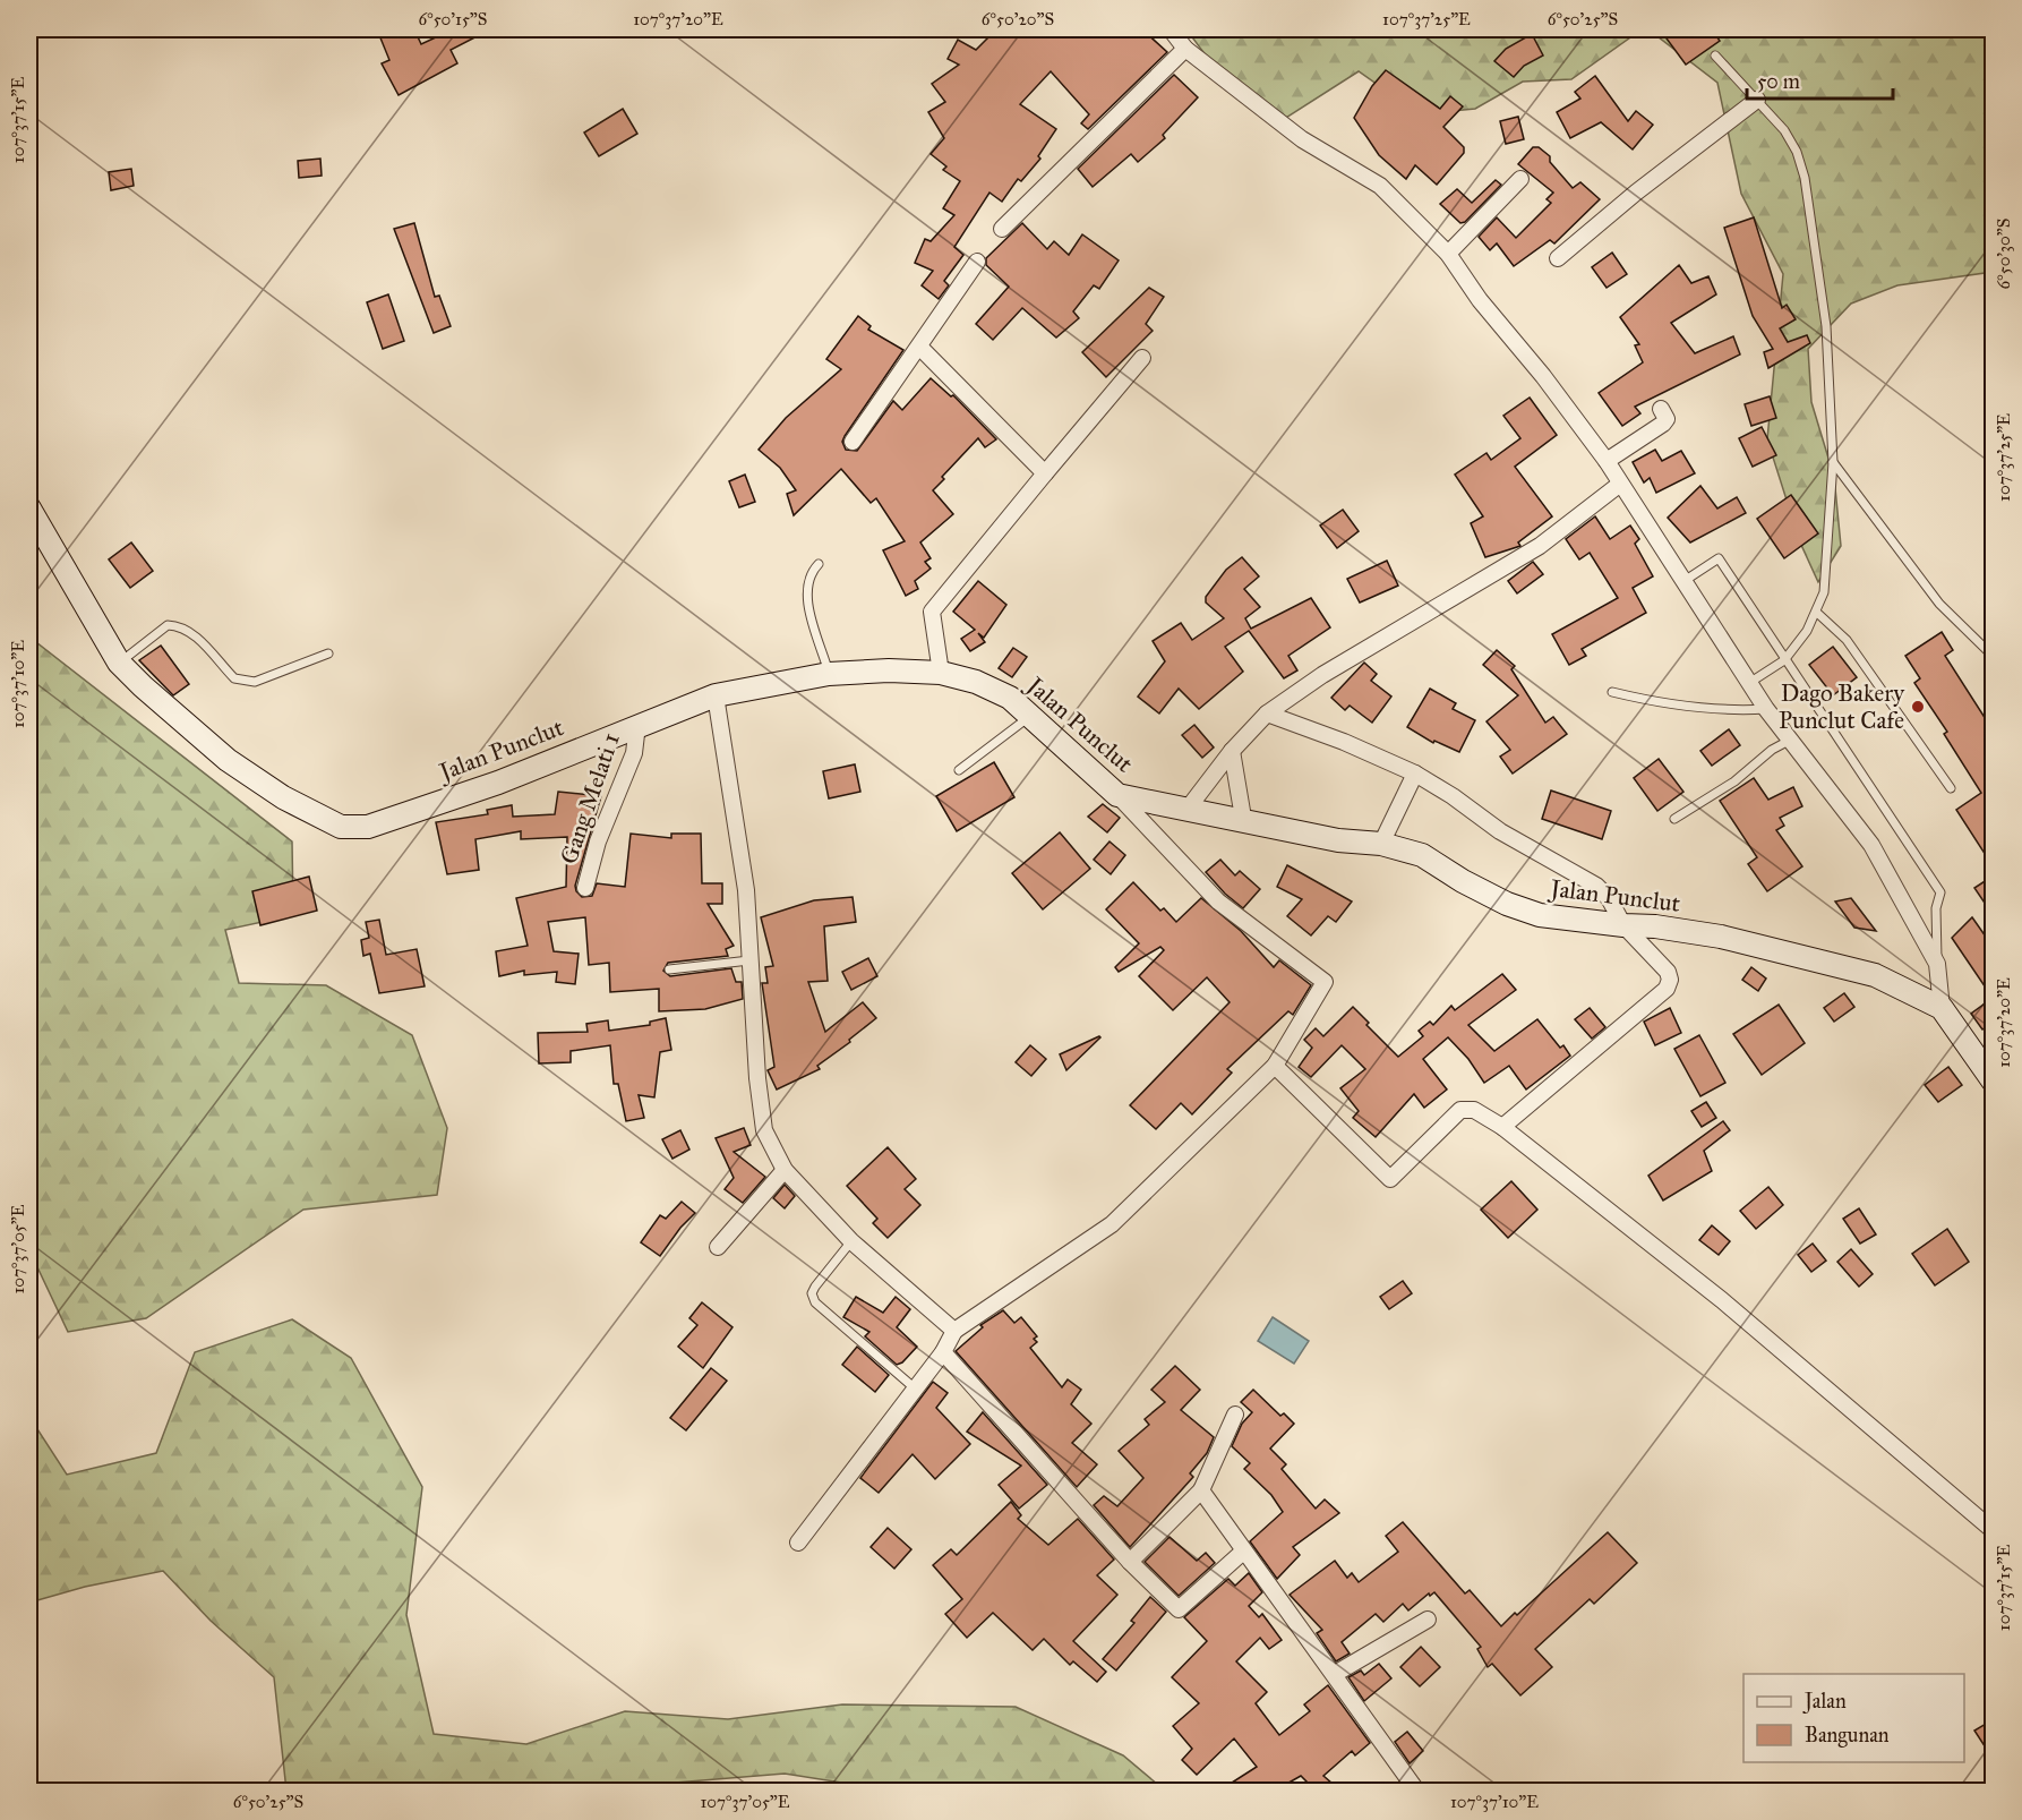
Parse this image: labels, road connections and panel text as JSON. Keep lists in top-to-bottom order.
{
  "streets": {
    "main road": ["Jalan Punclut"],
    "street": ["Gang Melati 1"]
  },
  "crossings": [
    ["Jalan Punclut", "Gang Melati 1"]
  ],
  "places": ["Dago Bakery Punclut Cafe"],
  "legend": ["Jalan", "Bangunan"],
  "scale_bar": "50 m",
  "coordinates": [
    "6°50'15\"S",
    "107°37'20\"E",
    "6°50'20\"S",
    "107°37'25\"E",
    "6°50'25\"S",
    "107°37'15\"E",
    "6°50'30\"S",
    "107°37'10\"E",
    "107°37'05\"E"
  ]
}
